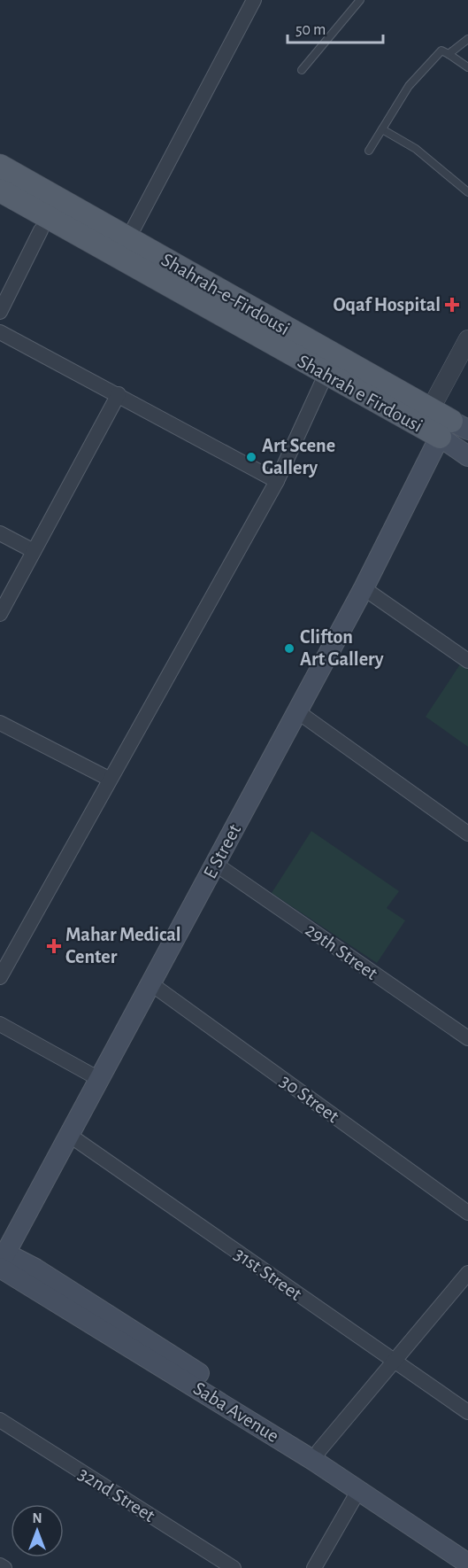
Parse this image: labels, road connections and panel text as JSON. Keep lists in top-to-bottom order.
{
  "streets": {
    "main road": [
      "Shahrah-e-Firdousi",
      "Shahrah e Firdousi",
      "E Street",
      "Saba Avenue"
    ],
    "street": [
      "29th Street",
      "30 Street",
      "31st Street",
      "32nd Street"
    ]
  },
  "crossings": [
    ["Shahrah-e-Firdousi", "Shahrah e Firdousi"],
    ["Shahrah-e-Firdousi", "E Street"],
    ["Shahrah e Firdousi", "E Street"],
    ["E Street", "29th Street"],
    ["E Street", "30 Street"],
    ["E Street", "31st Street"],
    ["E Street", "Saba Avenue"]
  ],
  "places": {
    "health": ["Oqaf Hospital", "Mahar Medical Center"],
    "other": ["Art Scene Gallery", "Clifton Art Gallery"]
  },
  "scale_bar": "50 m",
  "north": "top"
}
